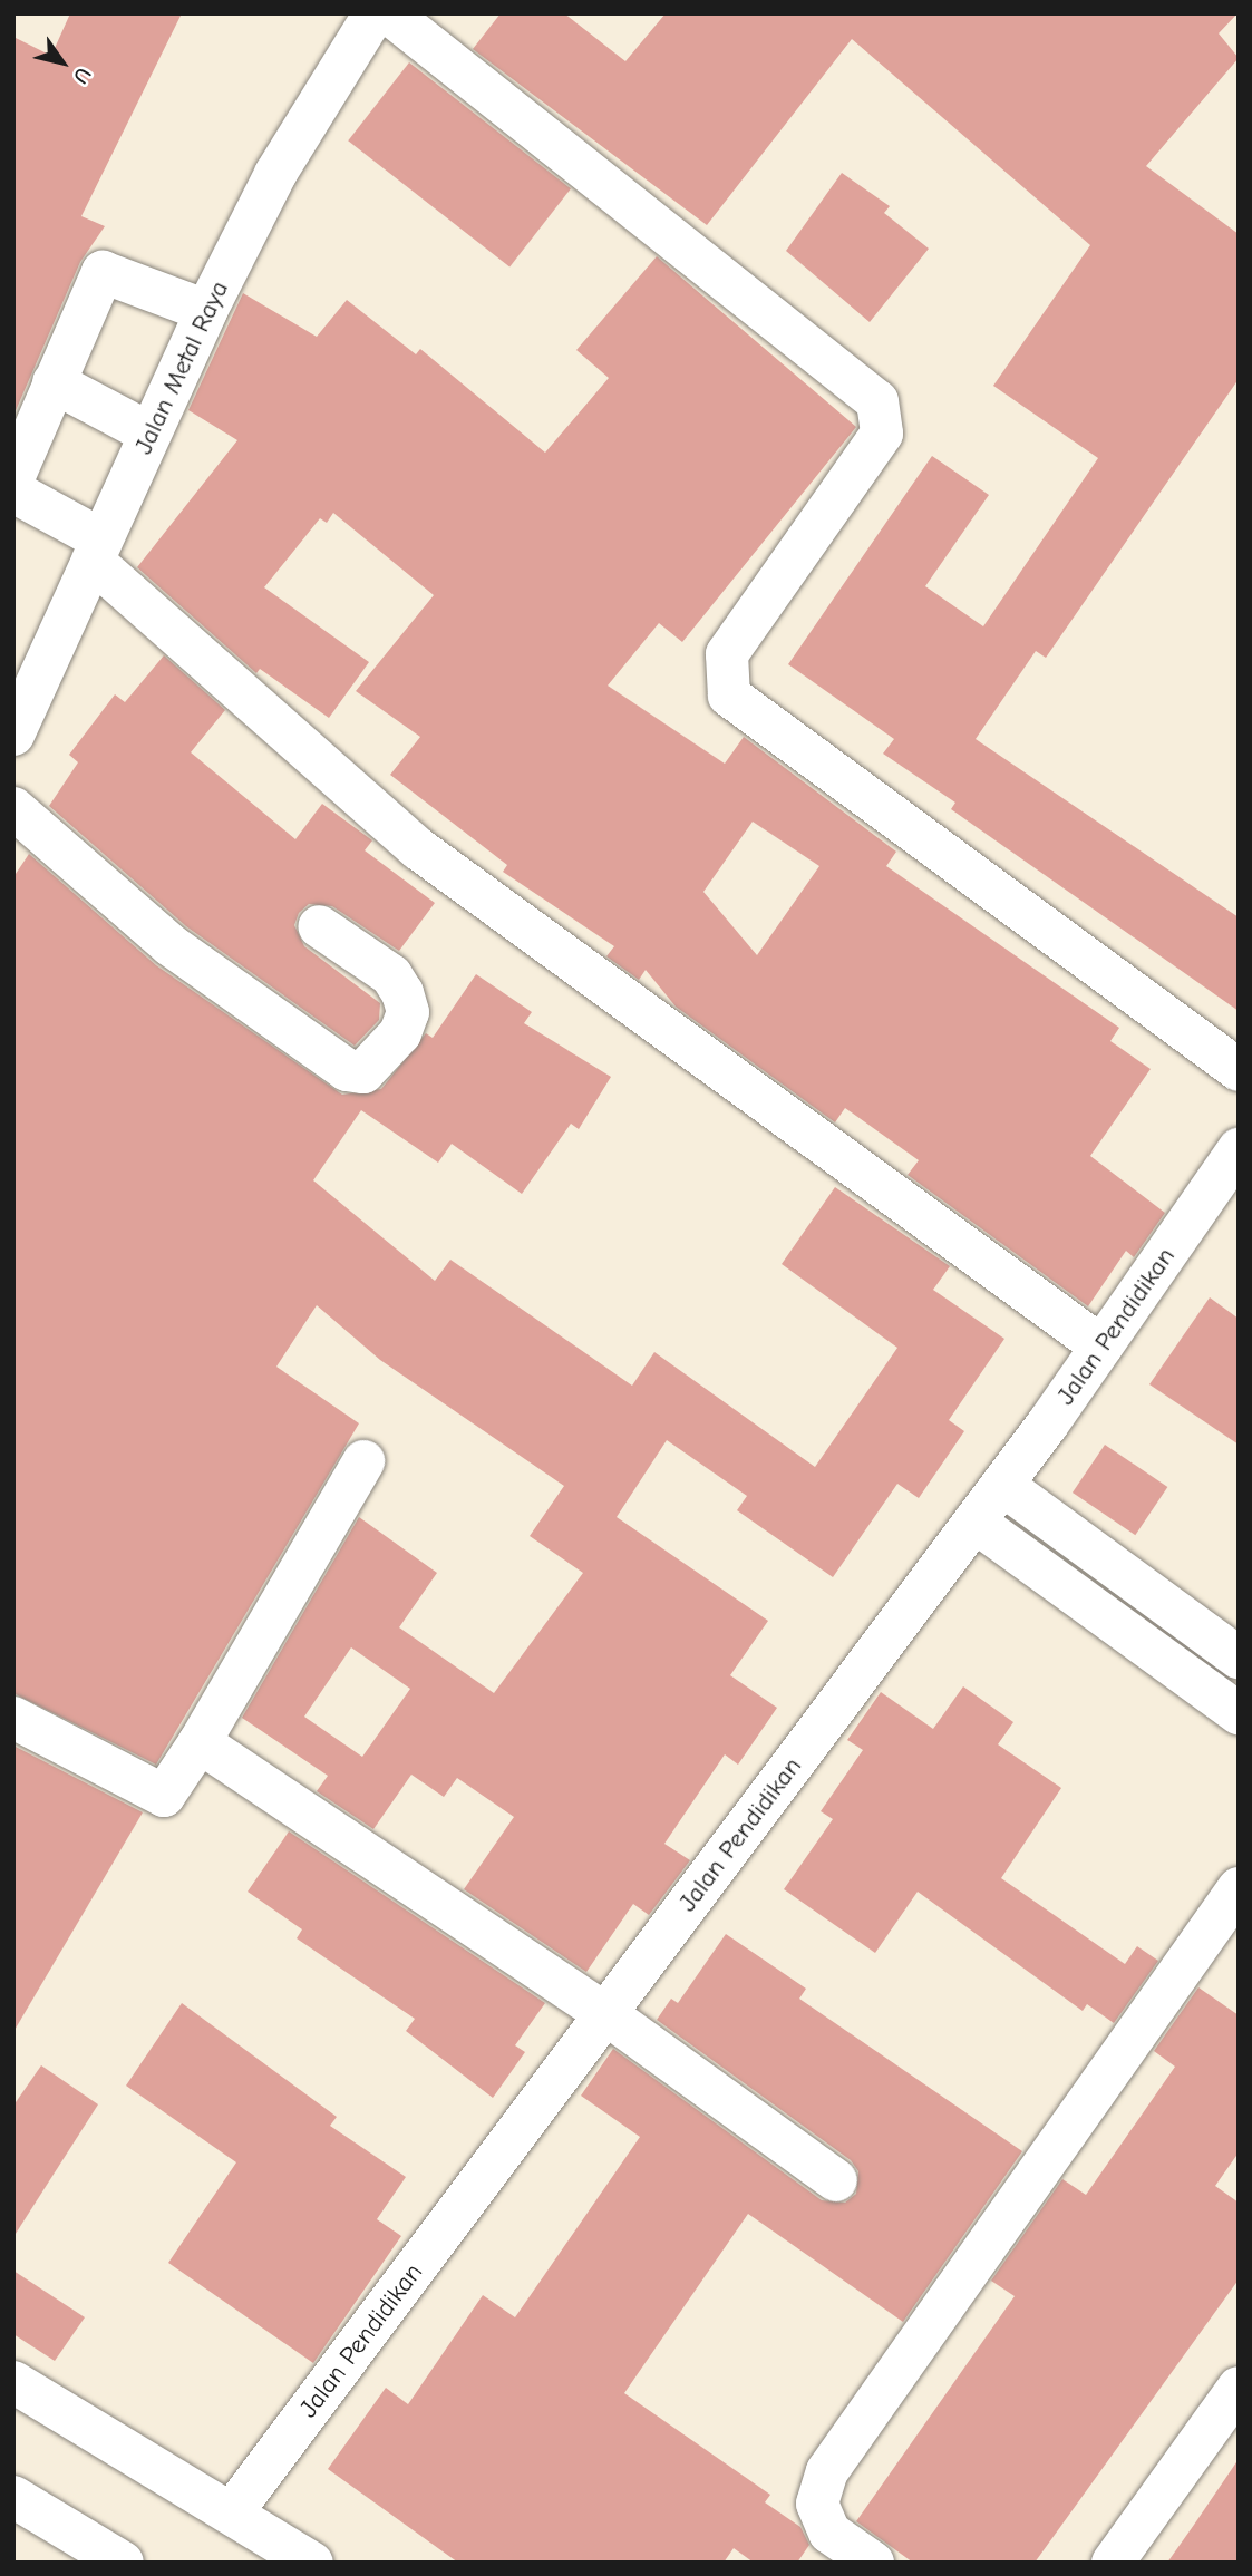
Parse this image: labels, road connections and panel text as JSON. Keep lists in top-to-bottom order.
{
  "streets": {
    "street": ["Jalan Metal Raya", "Jalan Pendidikan"]
  },
  "north": "bottom right"
}
